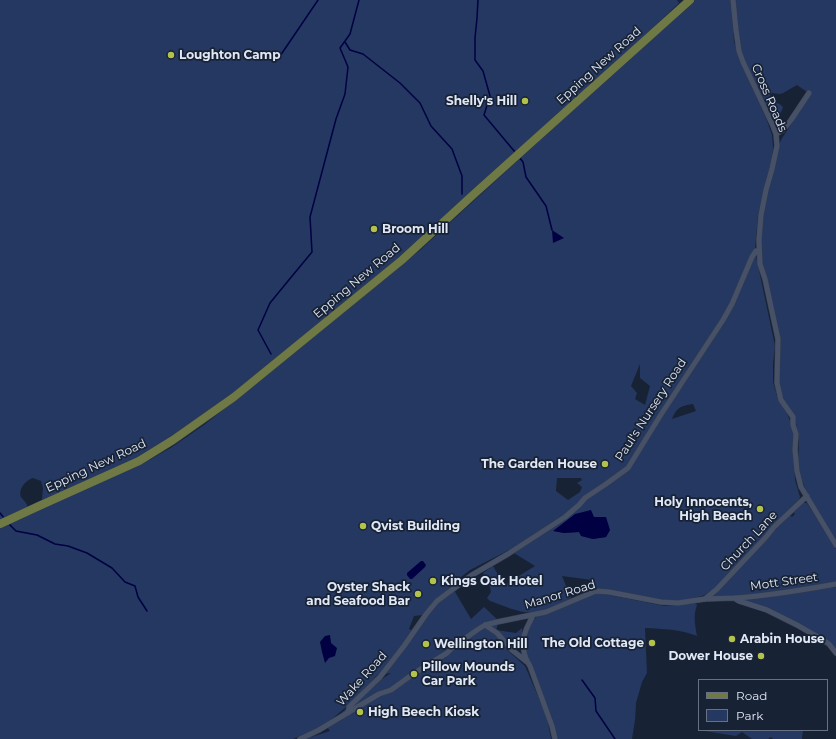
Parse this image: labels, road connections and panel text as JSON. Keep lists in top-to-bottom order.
{
  "streets": {
    "main road": ["Epping New Road"],
    "street": [
      "Cross Roads",
      "Paul's Nursery Road",
      "Church Lane",
      "Mott Street",
      "Manor Road",
      "Wake Road"
    ]
  },
  "crossings": [
    ["Cross Roads", "Paul's Nursery Road"],
    ["Cross Roads", "Church Lane"],
    ["Paul's Nursery Road", "Wake Road"],
    ["Church Lane", "Manor Road"],
    ["Mott Street", "Manor Road"],
    ["Manor Road", "Wake Road"]
  ],
  "places": [
    "Loughton Camp",
    "Shelly's Hill",
    "Broom Hill",
    "The Garden House",
    "Holy Innocents, High Beach",
    "Qvist Building",
    "Kings Oak Hotel",
    "Oyster Shack and Seafood Bar",
    "Arabin House",
    "The Old Cottage",
    "Wellington Hill",
    "Dower House",
    "Pillow Mounds Car Park",
    "High Beech Kiosk"
  ],
  "legend": ["Road", "Park"]
}
